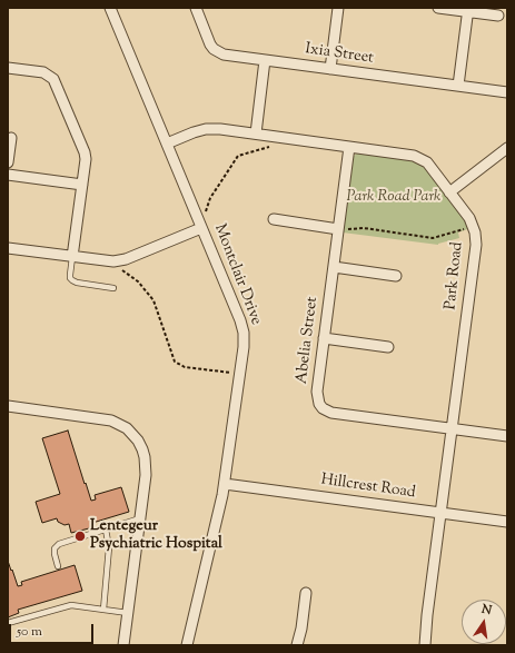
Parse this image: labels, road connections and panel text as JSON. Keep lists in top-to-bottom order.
{
  "streets": {
    "street": [
      "Ixia Street",
      "Montclair Drive",
      "Park Road",
      "Abelia Street",
      "Hillcrest Road"
    ]
  },
  "crossings": [
    ["Montclair Drive", "Park Road"],
    ["Montclair Drive", "Hillcrest Road"],
    ["Park Road", "Abelia Street"],
    ["Park Road", "Hillcrest Road"]
  ],
  "parks": ["Park Road Park"],
  "places": ["Lentegeur Psychiatric Hospital"],
  "scale_bar": "50 m",
  "north": "top"
}
